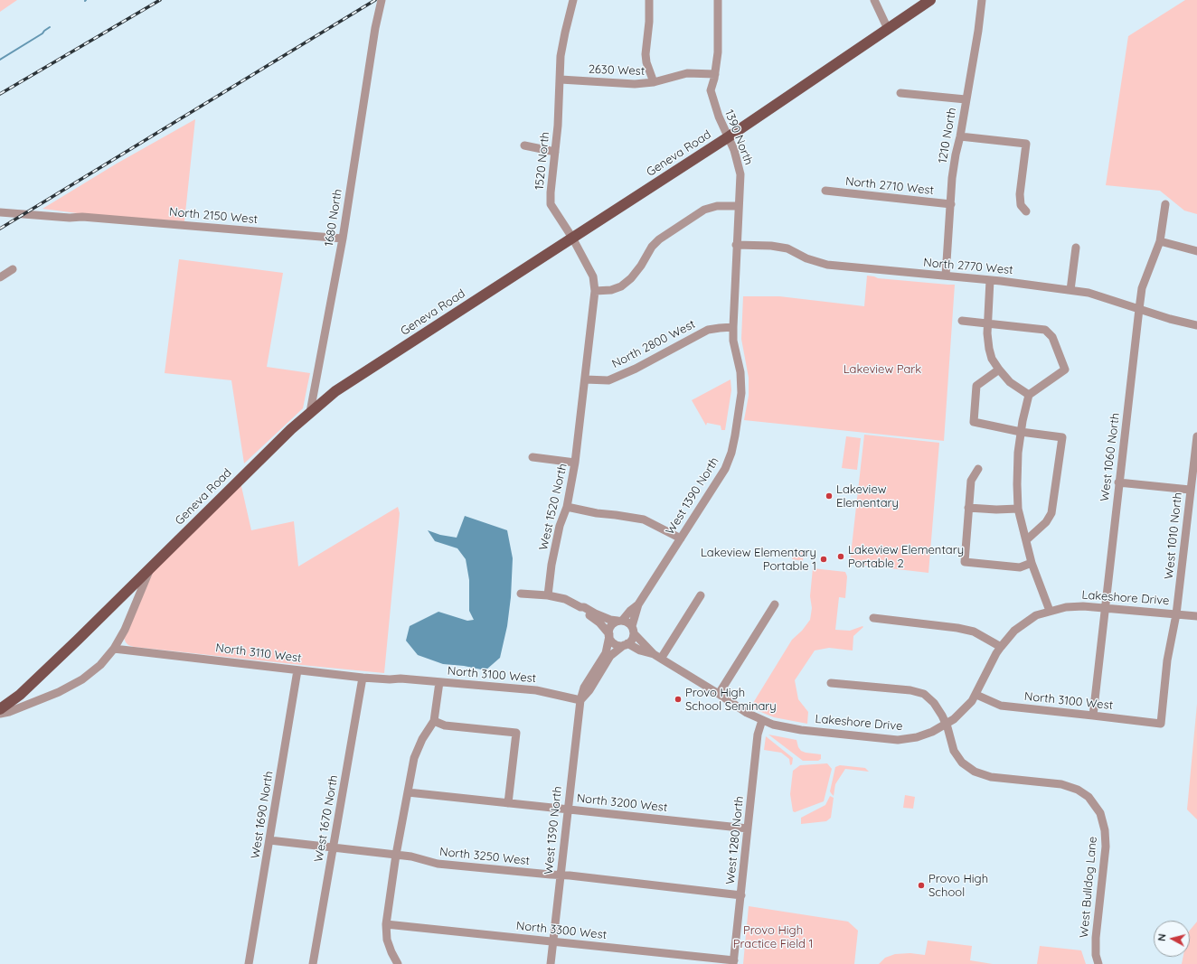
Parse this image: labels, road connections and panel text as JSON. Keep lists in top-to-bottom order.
{
  "streets": {
    "main road": ["Geneva Road"],
    "street": [
      "2630 West",
      "1210 North",
      "1390 North",
      "1520 North",
      "North 2710 West",
      "North 2150 West",
      "1680 North",
      "North 2770 West",
      "North 2800 West",
      "West 1060 North",
      "West 1390 North",
      "West 1520 North",
      "West 1010 North",
      "Lakeshore Drive",
      "North 3110 West",
      "North 3100 West",
      "North 3200 West",
      "West 1690 North",
      "West 1670 North",
      "West 1280 North",
      "North 3250 West",
      "West Bulldog Lane",
      "North 3300 West"
    ]
  },
  "crossings": [
    ["2630 West", "1390 North"],
    ["2630 West", "1520 North"],
    ["1210 North", "North 2710 West"],
    ["1210 North", "North 2770 West"],
    ["1390 North", "Geneva Road"],
    ["1390 North", "North 2770 West"],
    ["1390 North", "North 2800 West"],
    ["1390 North", "West 1390 North"],
    ["Geneva Road", "1520 North"],
    ["Geneva Road", "1680 North"],
    ["1520 North", "North 2800 West"],
    ["1520 North", "West 1520 North"],
    ["North 2150 West", "1680 North"],
    ["North 2770 West", "West 1060 North"],
    ["North 2800 West", "West 1390 North"],
    ["North 2800 West", "West 1520 North"],
    ["West 1060 North", "Lakeshore Drive"],
    ["West 1060 North", "North 3100 West"],
    ["West 1390 North", "Lakeshore Drive"],
    ["West 1390 North", "North 3100 West"],
    ["West 1390 North", "North 3200 West"],
    ["West 1390 North", "North 3250 West"],
    ["West 1390 North", "North 3300 West"],
    ["West 1010 North", "Lakeshore Drive"],
    ["West 1010 North", "North 3100 West"],
    ["Lakeshore Drive", "North 3100 West"],
    ["Lakeshore Drive", "West 1280 North"],
    ["Lakeshore Drive", "West Bulldog Lane"],
    ["North 3110 West", "North 3100 West"],
    ["North 3110 West", "West 1690 North"],
    ["North 3110 West", "West 1670 North"],
    ["North 3200 West", "West 1280 North"],
    ["West 1690 North", "North 3250 West"],
    ["West 1670 North", "North 3250 West"],
    ["West 1280 North", "North 3250 West"],
    ["West 1280 North", "North 3300 West"]
  ],
  "parks": ["Lakeview Park", "Provo High Practice Field 1"],
  "places": [
    "Lakeview Elementary",
    "Lakeview Elementary Portable 2",
    "Lakeview Elementary Portable 1",
    "Provo High School Seminary",
    "Provo High School"
  ],
  "north": "left"
}
